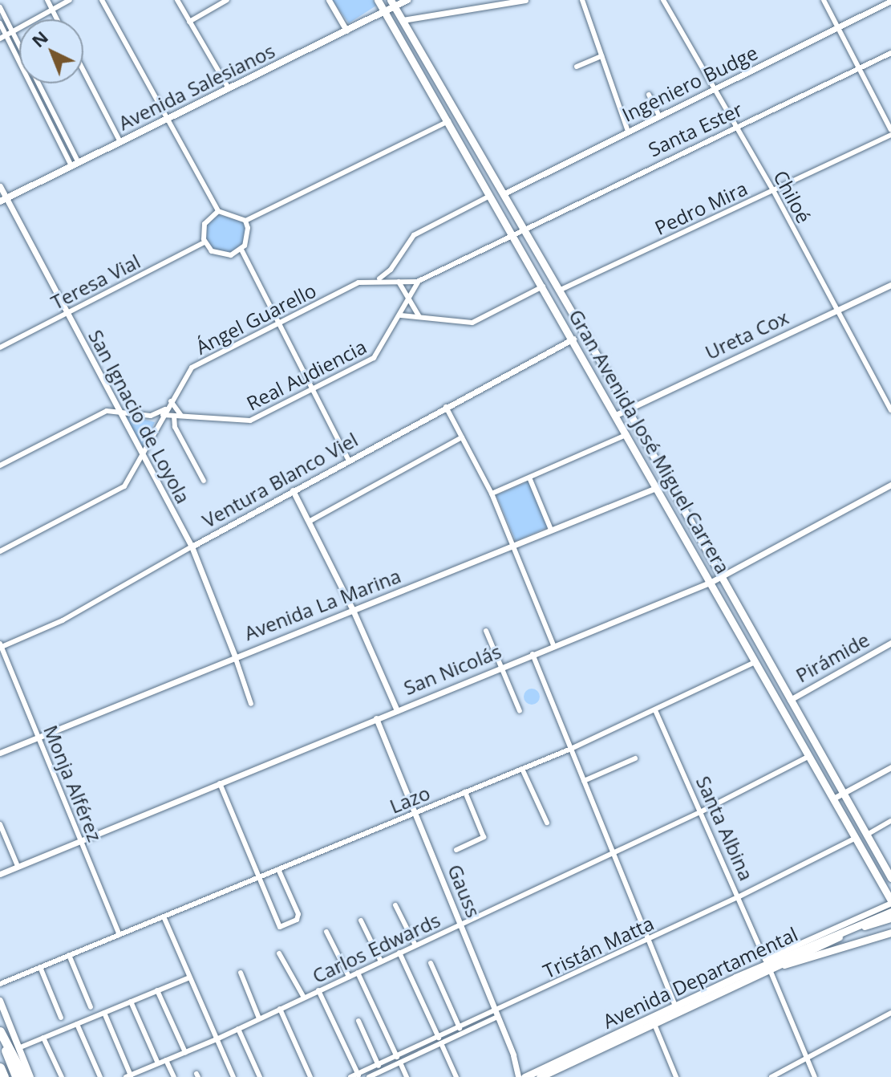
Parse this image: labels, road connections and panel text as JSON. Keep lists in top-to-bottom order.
{
  "streets": {
    "main road": ["Avenida Salesianos", "Gran Avenida José Miguel Carrera", "Avenida Departamental"],
    "street": [
      "Ingeniero Budge",
      "Santa Ester",
      "Chiloé",
      "Pedro Mira",
      "Teresa Vial",
      "Ángel Guarello",
      "Ureta Cox",
      "Real Audiencia",
      "San Ignacio de Loyola",
      "Ventura Blanco Viel",
      "Avenida La Marina",
      "Pirámide",
      "San Nicolás",
      "Monja Alférez",
      "Lazo",
      "Santa Albina",
      "Gauss",
      "Tristán Matta",
      "Carlos Edwards"
    ]
  },
  "crossings": [
    ["Ingeniero Budge", "Chiloé"],
    ["Ingeniero Budge", "Gran Avenida José Miguel Carrera"],
    ["Avenida Salesianos", "San Ignacio de Loyola"],
    ["Avenida Salesianos", "Gran Avenida José Miguel Carrera"],
    ["Santa Ester", "Chiloé"],
    ["Santa Ester", "Ángel Guarello"],
    ["Santa Ester", "Real Audiencia"],
    ["Santa Ester", "Gran Avenida José Miguel Carrera"],
    ["Chiloé", "Pedro Mira"],
    ["Chiloé", "Ureta Cox"],
    ["Pedro Mira", "Gran Avenida José Miguel Carrera"],
    ["Teresa Vial", "San Ignacio de Loyola"],
    ["Ángel Guarello", "Real Audiencia"],
    ["Ángel Guarello", "Gran Avenida José Miguel Carrera"],
    ["Ureta Cox", "Gran Avenida José Miguel Carrera"],
    ["San Ignacio de Loyola", "Ventura Blanco Viel"],
    ["San Ignacio de Loyola", "Avenida La Marina"],
    ["Gran Avenida José Miguel Carrera", "Ventura Blanco Viel"],
    ["Gran Avenida José Miguel Carrera", "Avenida La Marina"],
    ["Gran Avenida José Miguel Carrera", "Pirámide"],
    ["Gran Avenida José Miguel Carrera", "San Nicolás"],
    ["Gran Avenida José Miguel Carrera", "Lazo"],
    ["Gran Avenida José Miguel Carrera", "Tristán Matta"],
    ["Gran Avenida José Miguel Carrera", "Carlos Edwards"],
    ["Gran Avenida José Miguel Carrera", "Avenida Departamental"],
    ["Ventura Blanco Viel", "Monja Alférez"],
    ["Avenida La Marina", "Monja Alférez"],
    ["San Nicolás", "Monja Alférez"],
    ["San Nicolás", "Gauss"],
    ["Monja Alférez", "Lazo"],
    ["Lazo", "Santa Albina"],
    ["Lazo", "Gauss"],
    ["Santa Albina", "Tristán Matta"],
    ["Santa Albina", "Carlos Edwards"],
    ["Santa Albina", "Avenida Departamental"],
    ["Gauss", "Tristán Matta"],
    ["Gauss", "Carlos Edwards"]
  ],
  "north": "top left"
}
